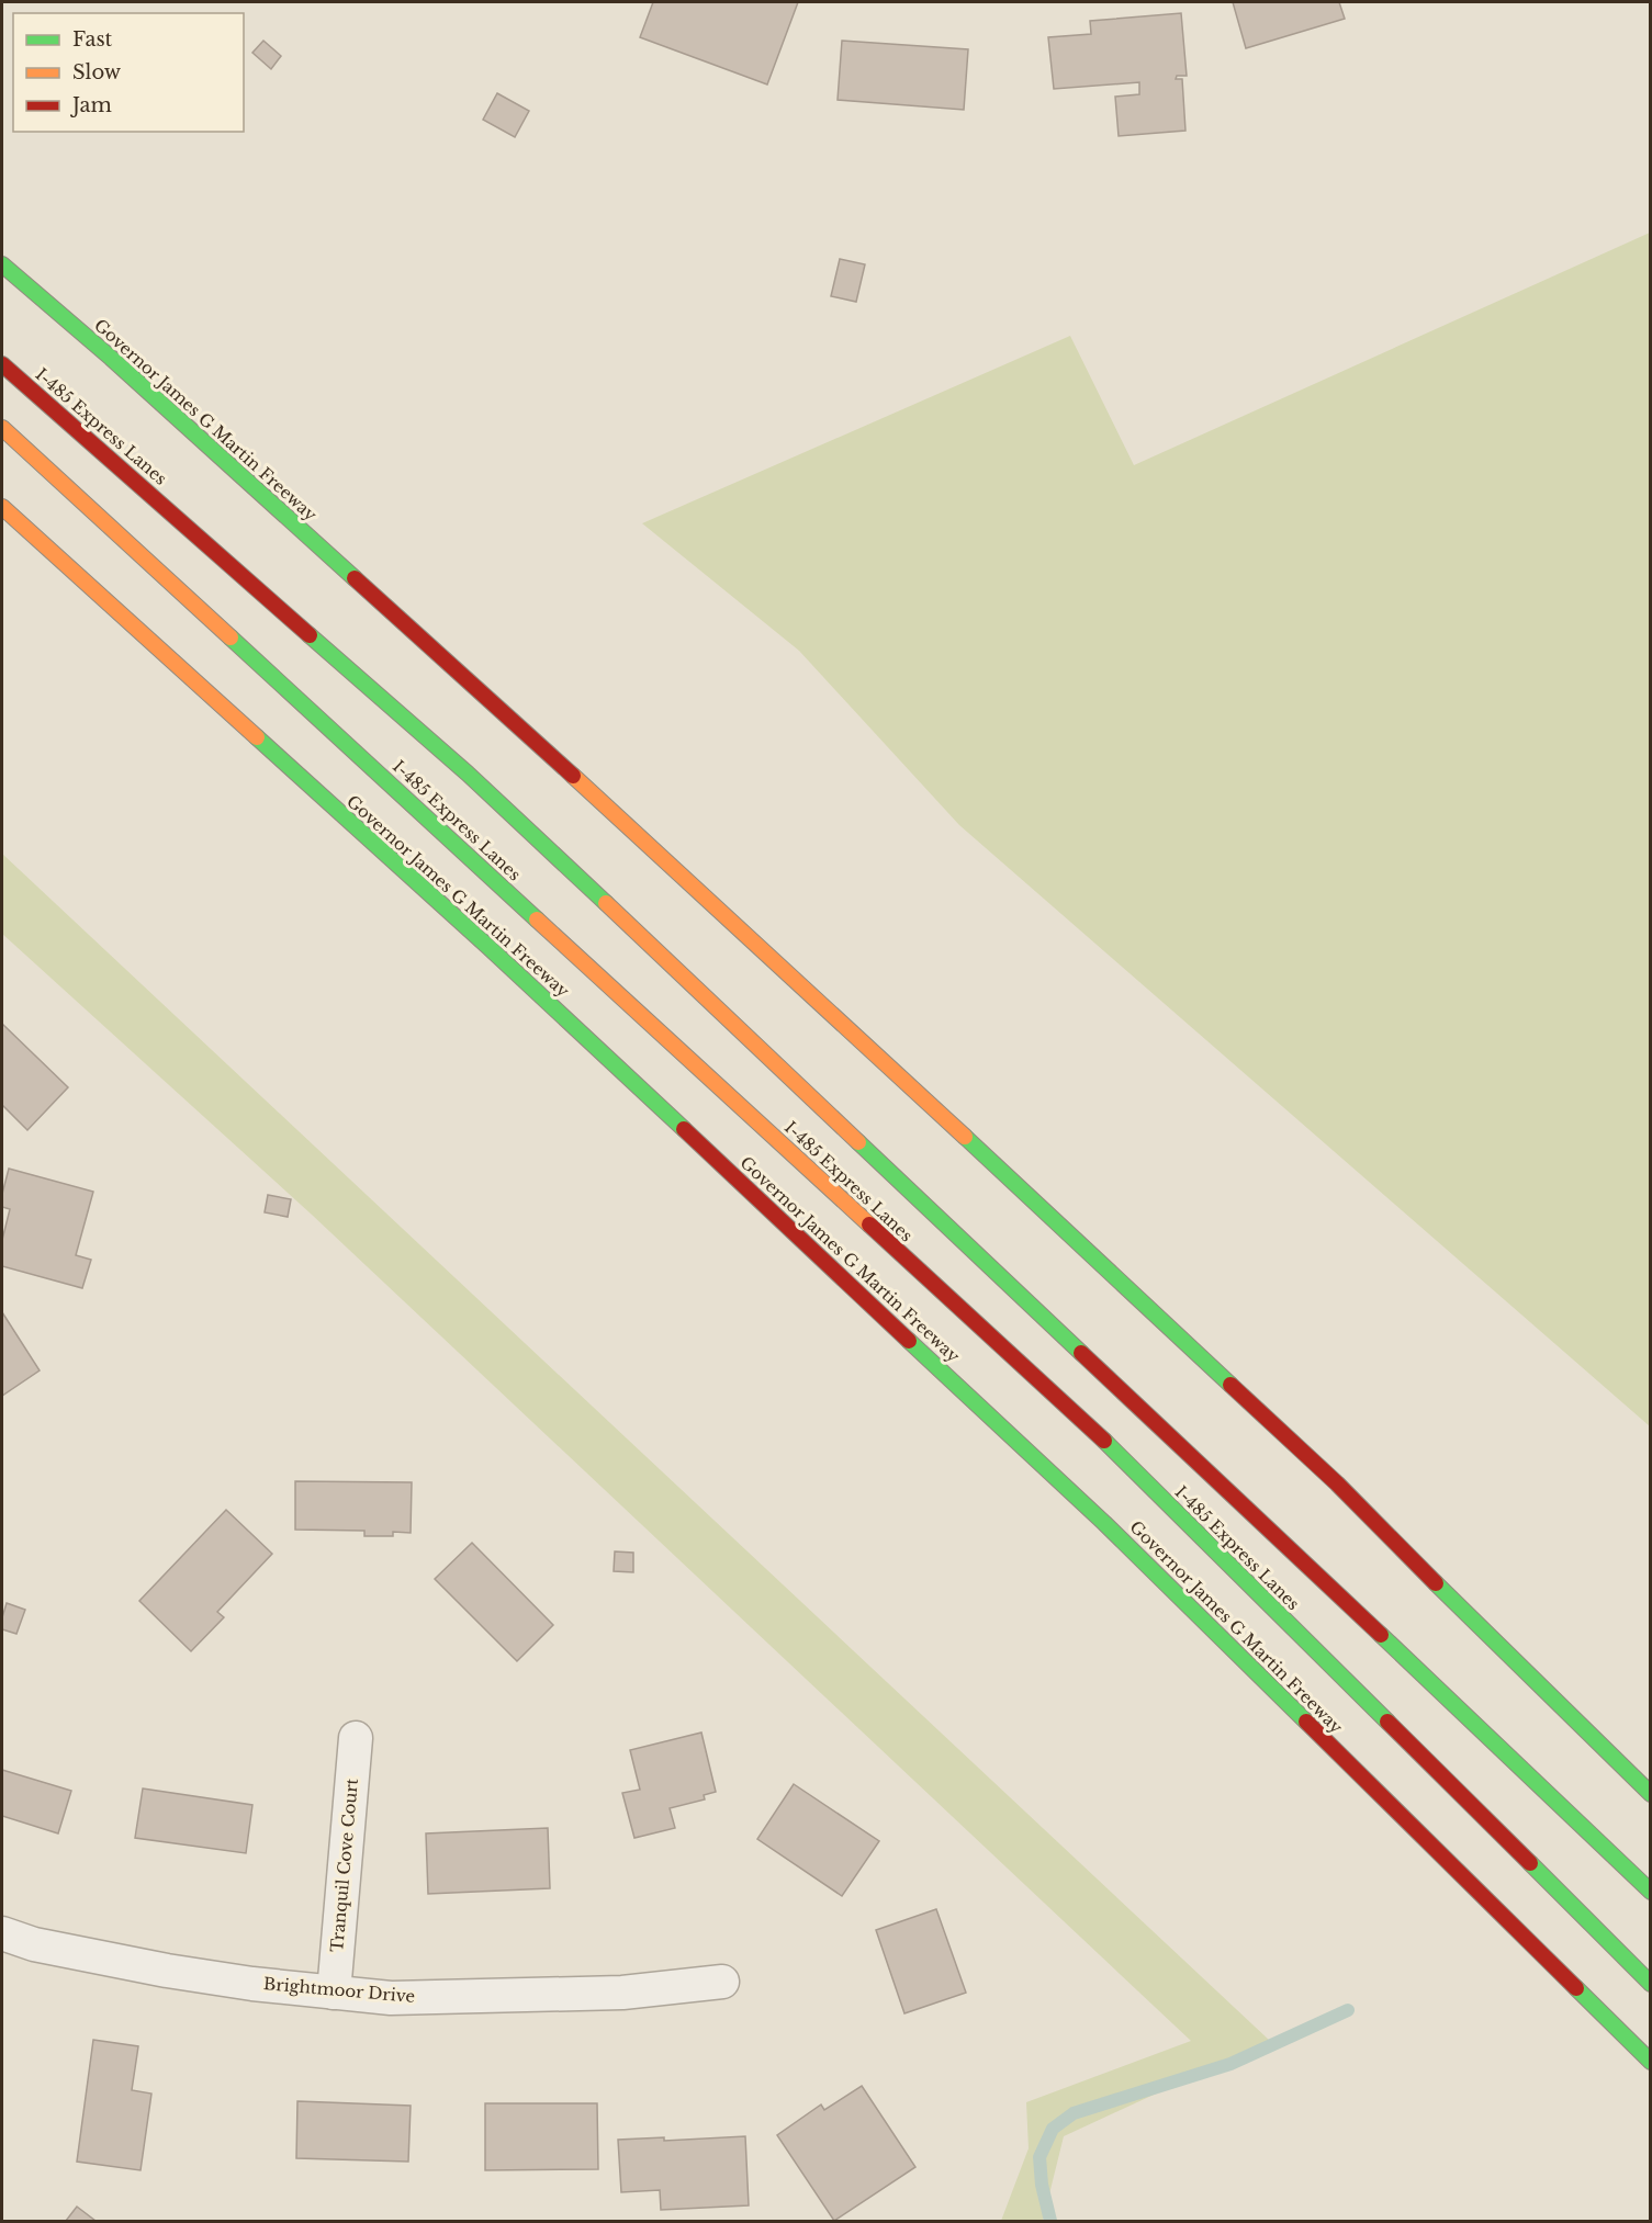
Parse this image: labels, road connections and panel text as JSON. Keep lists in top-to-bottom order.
{
  "streets": {
    "highway": ["Governor James G Martin Freeway", "I-485 Express Lanes"],
    "street": ["Tranquil Cove Court", "Brightmoor Drive"]
  },
  "crossings": [
    ["Tranquil Cove Court", "Brightmoor Drive"]
  ],
  "legend": ["Fast", "Slow", "Jam"]
}
